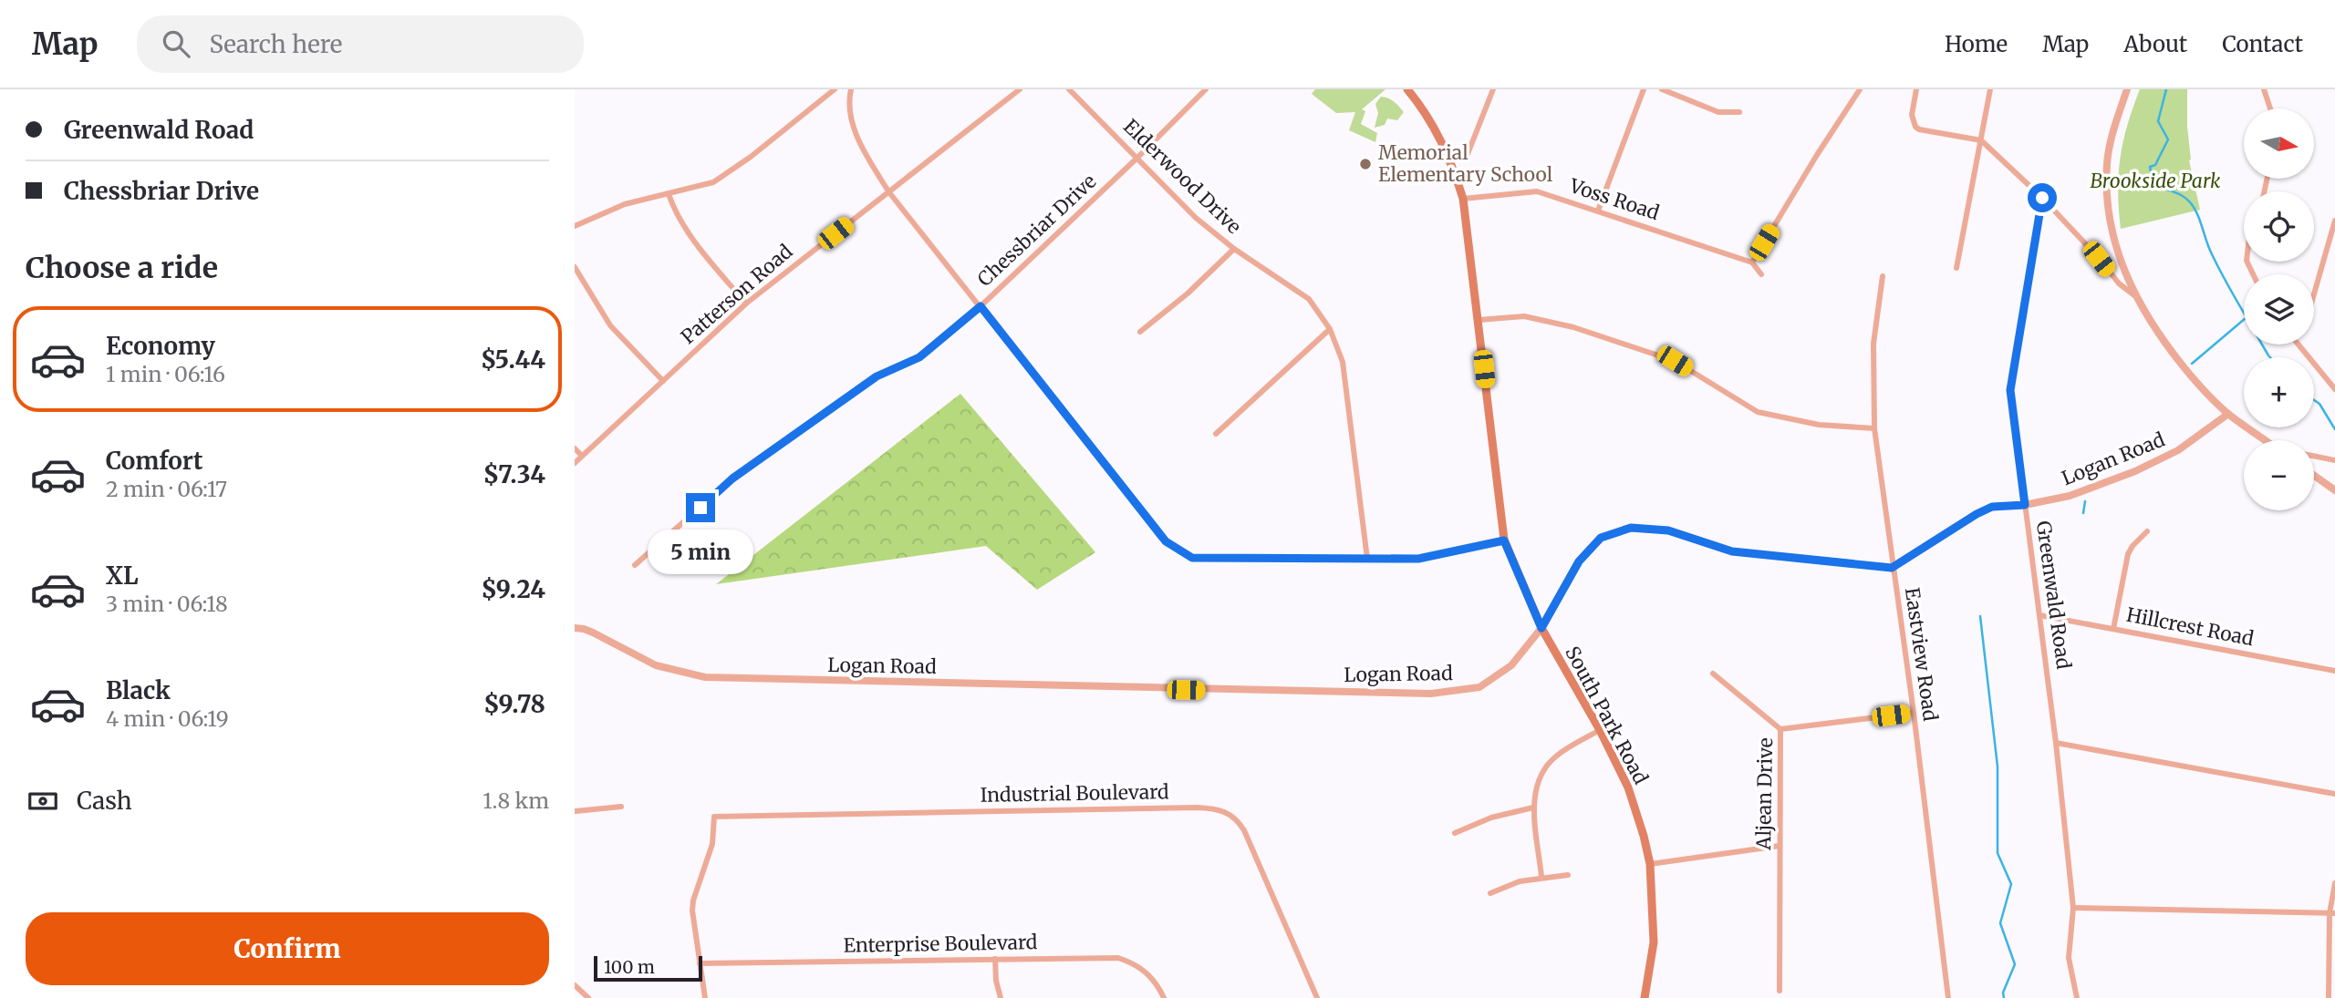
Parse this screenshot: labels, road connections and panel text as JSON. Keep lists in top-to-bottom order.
{
  "streets": {
    "main road": ["South Park Road"],
    "street": [
      "Elderwood Drive",
      "Voss Road",
      "Chessbriar Drive",
      "Patterson Road",
      "Logan Road",
      "Greenwald Road",
      "Hillcrest Road",
      "Eastview Road",
      "Industrial Boulevard",
      "Aljean Drive",
      "Enterprise Boulevard"
    ]
  },
  "crossings": [
    ["Elderwood Drive", "Chessbriar Drive"],
    ["Voss Road", "South Park Road"],
    ["Logan Road", "Greenwald Road"],
    ["Logan Road", "Eastview Road"],
    ["Logan Road", "South Park Road"],
    ["Greenwald Road", "Hillcrest Road"],
    ["Eastview Road", "Aljean Drive"],
    ["Industrial Boulevard", "Enterprise Boulevard"]
  ],
  "parks": ["Brookside Park"],
  "places": ["Memorial Elementary School"],
  "scale_bar": "100 m",
  "north": "right",
  "page": {
    "header": "Map",
    "search": "Search here",
    "nav": [
      "Home",
      "Map",
      "About",
      "Contact"
    ],
    "banner": ["Greenwald Road", "Chessbriar Drive"],
    "map_buttons": ["+", "−"],
    "heading": "Choose a ride",
    "list": [
      {
        "name": "Economy",
        "note": "1 min · 06:16",
        "value": "$5.44"
      },
      {
        "name": "Comfort",
        "note": "2 min · 06:17",
        "value": "$7.34"
      },
      {
        "name": "XL",
        "note": "3 min · 06:18",
        "value": "$9.24"
      },
      {
        "name": "Black",
        "note": "4 min · 06:19",
        "value": "$9.78"
      }
    ],
    "bubble": "5 min",
    "pay": ["Cash", "1.8 km"],
    "buttons": "Confirm",
    "scale": "100 m"
  }
}
